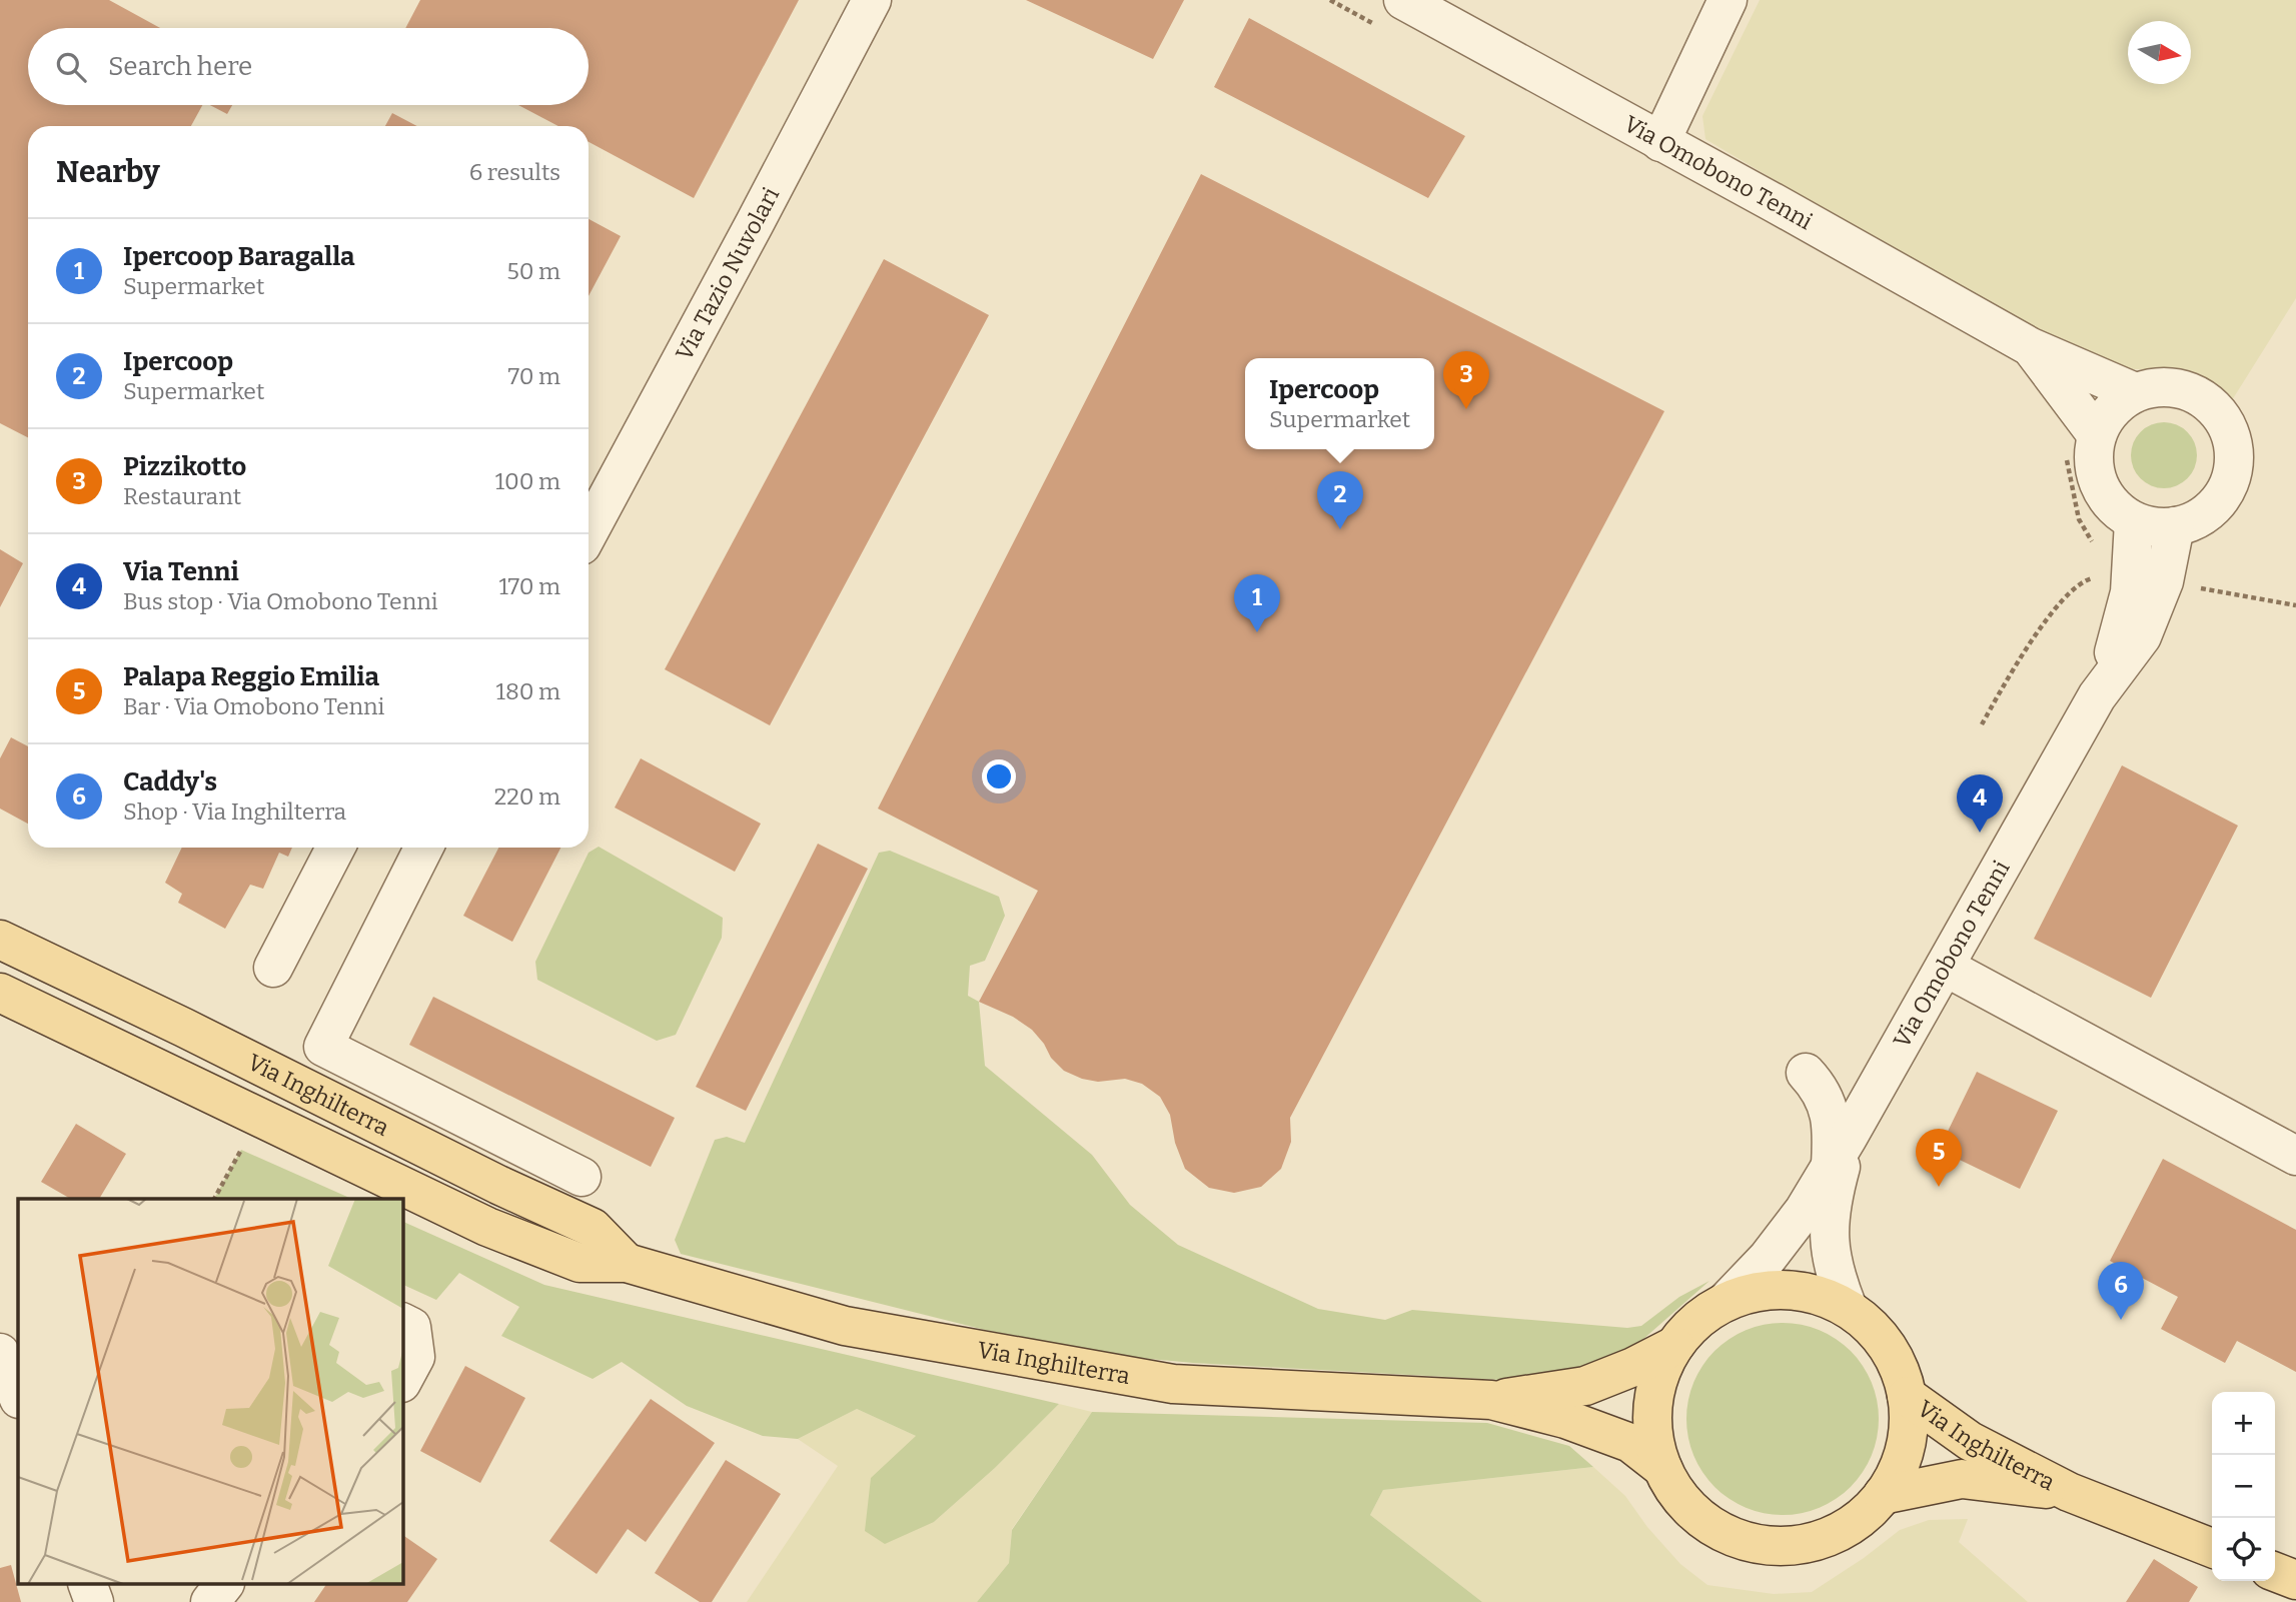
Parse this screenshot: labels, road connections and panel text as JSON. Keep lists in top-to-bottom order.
{
  "streets": {
    "main road": ["Via Inghilterra"],
    "street": ["Via Omobono Tenni", "Via Tazio Nuvolari"]
  },
  "crossings": [
    ["Via Omobono Tenni", "Via Inghilterra"]
  ],
  "north": "right",
  "page": {
    "search": "Search here",
    "heading": ["Nearby", "6 results"],
    "list": [
      {
        "mark": "1",
        "name": "Ipercoop Baragalla",
        "note": "Supermarket",
        "value": "50 m"
      },
      {
        "mark": "2",
        "name": "Ipercoop",
        "note": "Supermarket",
        "value": "70 m"
      },
      {
        "mark": "3",
        "name": "Pizzikotto",
        "note": "Restaurant",
        "value": "100 m"
      },
      {
        "mark": "4",
        "name": "Via Tenni",
        "note": "Bus stop · Via Omobono Tenni",
        "value": "170 m"
      },
      {
        "mark": "5",
        "name": "Palapa Reggio Emilia",
        "note": "Bar · Via Omobono Tenni",
        "value": "180 m"
      },
      {
        "mark": "6",
        "name": "Caddy's",
        "note": "Shop · Via Inghilterra",
        "value": "220 m"
      }
    ],
    "pins": [
      "3",
      "2",
      "1",
      "4",
      "5",
      "6"
    ],
    "popup": ["Ipercoop", "Supermarket"],
    "map_buttons": ["+", "−"]
  }
}
